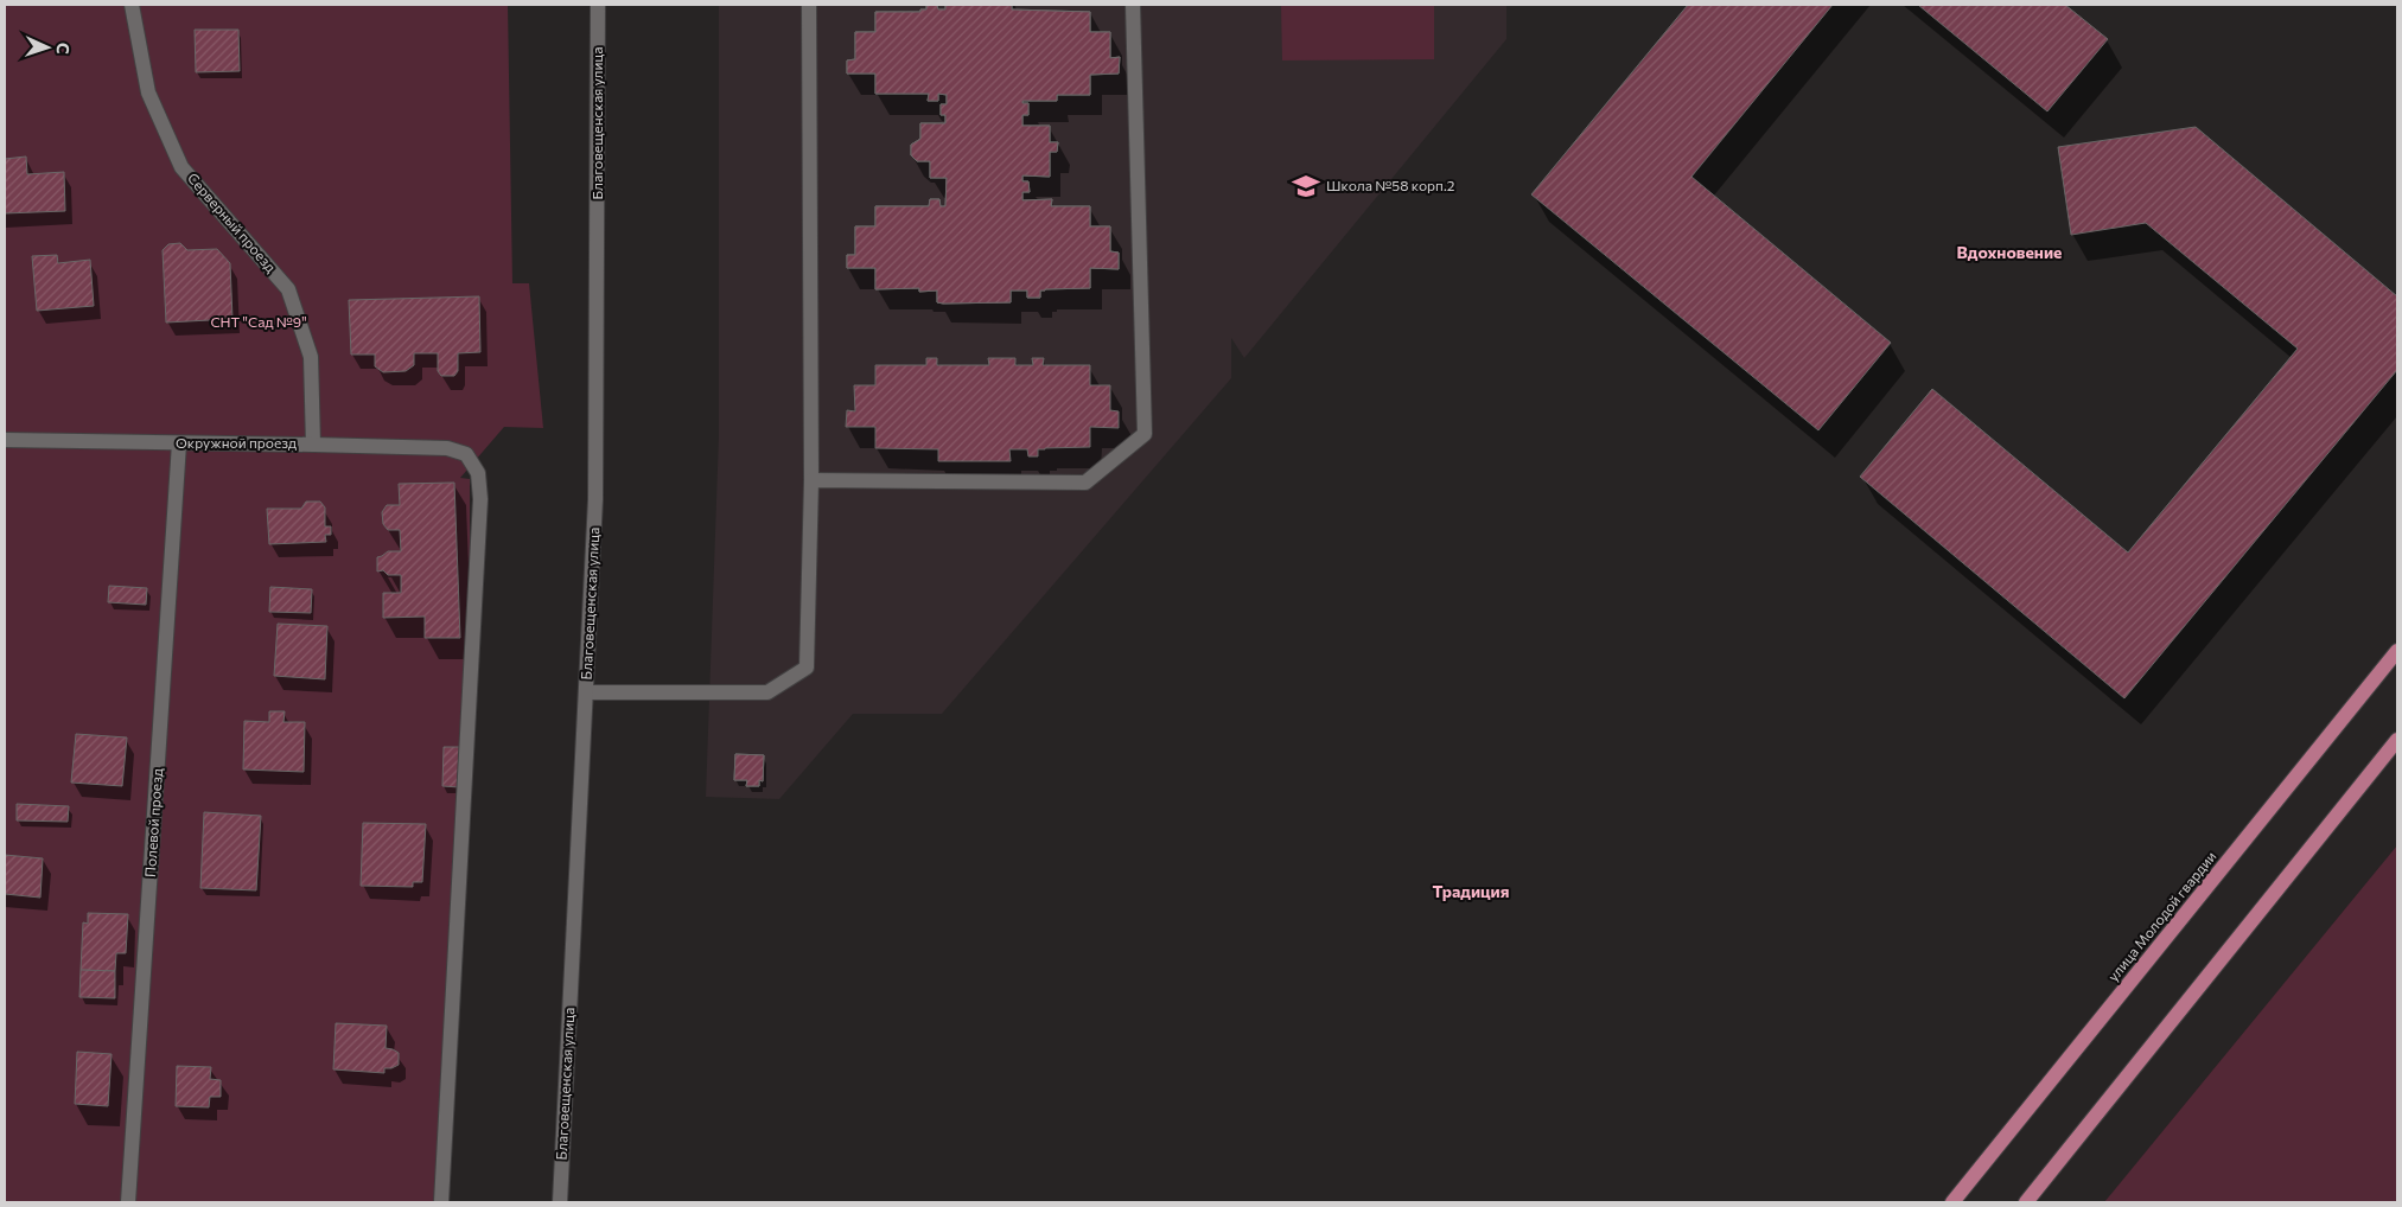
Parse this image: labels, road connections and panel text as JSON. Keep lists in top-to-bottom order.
{
  "streets": {
    "main road": ["улица Молодой гвардии"],
    "street": [
      "Благовещенская улица",
      "Серверный проезд",
      "Окружной проезд",
      "Полевой проезд"
    ]
  },
  "crossings": [
    ["Серверный проезд", "Окружной проезд"],
    ["Окружной проезд", "Полевой проезд"]
  ],
  "districts": ["Вдохновение", "Традиция"],
  "parks": ["СНТ \"Сад №9\""],
  "places": {
    "school or university": ["Школа №58 корп.2"]
  },
  "north": "right"
}
